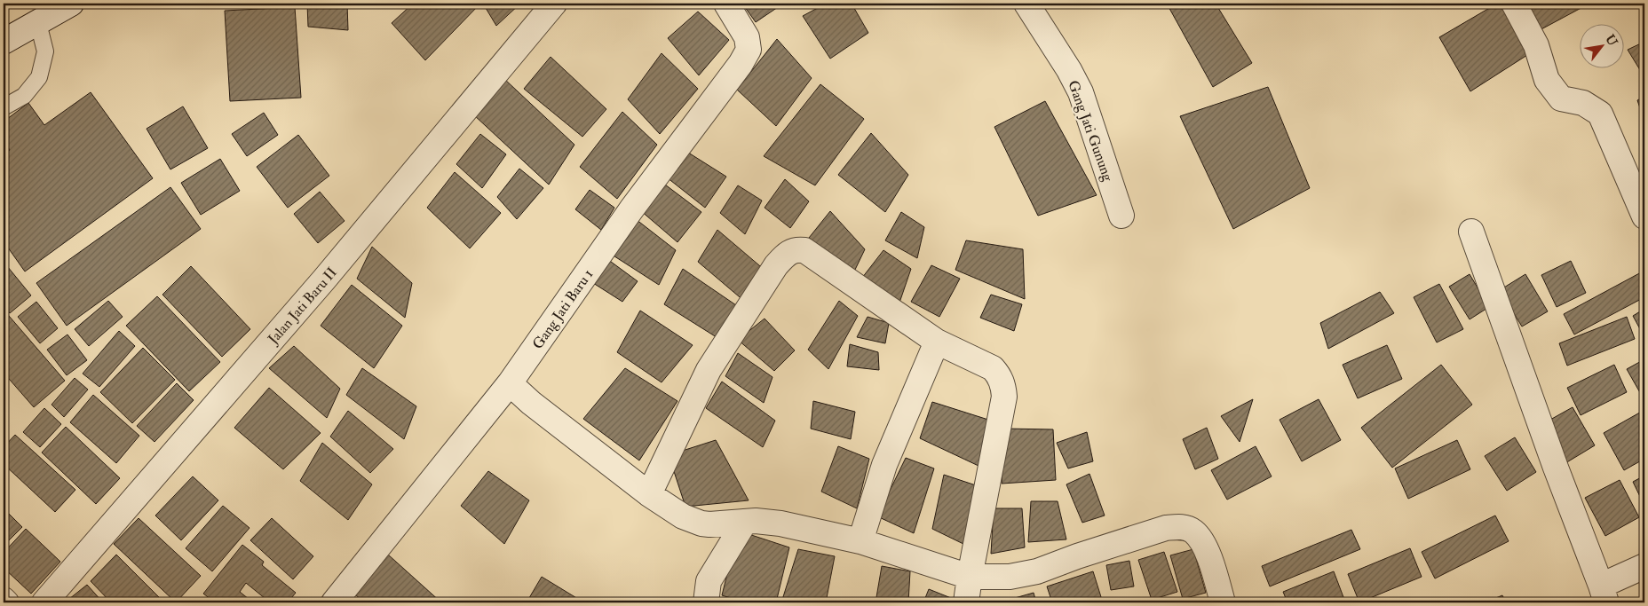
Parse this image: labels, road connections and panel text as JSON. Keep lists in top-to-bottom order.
{
  "streets": {
    "street": ["Gang Jati Gunung", "Jalan Jati Baru II", "Gang Jati Baru 1"]
  },
  "north": "top right"
}
